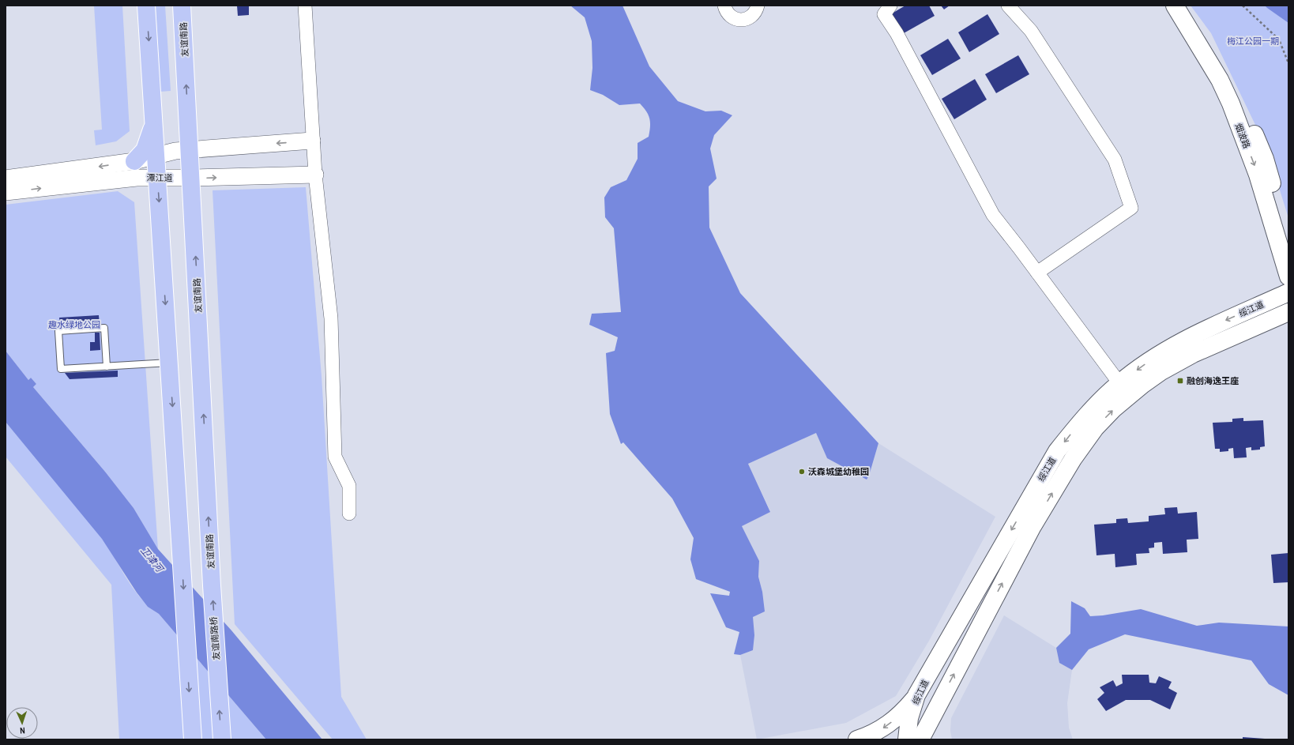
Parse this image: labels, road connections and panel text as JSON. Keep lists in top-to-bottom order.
{
  "streets": {
    "main road": [
      "友谊南路",
      "烟波路",
      "绥江道",
      "友谊南路桥"
    ],
    "street": ["潭江道"]
  },
  "crossings": [
    ["友谊南路", "潭江道"],
    ["友谊南路", "友谊南路桥"]
  ],
  "water": ["卫津河"],
  "parks": ["梅江公园一期", "趣水绿地公园"],
  "places": {
    "transit": ["融创海逸王座"],
    "other": ["沃森城堡幼稚园"]
  },
  "north": "bottom"
}
